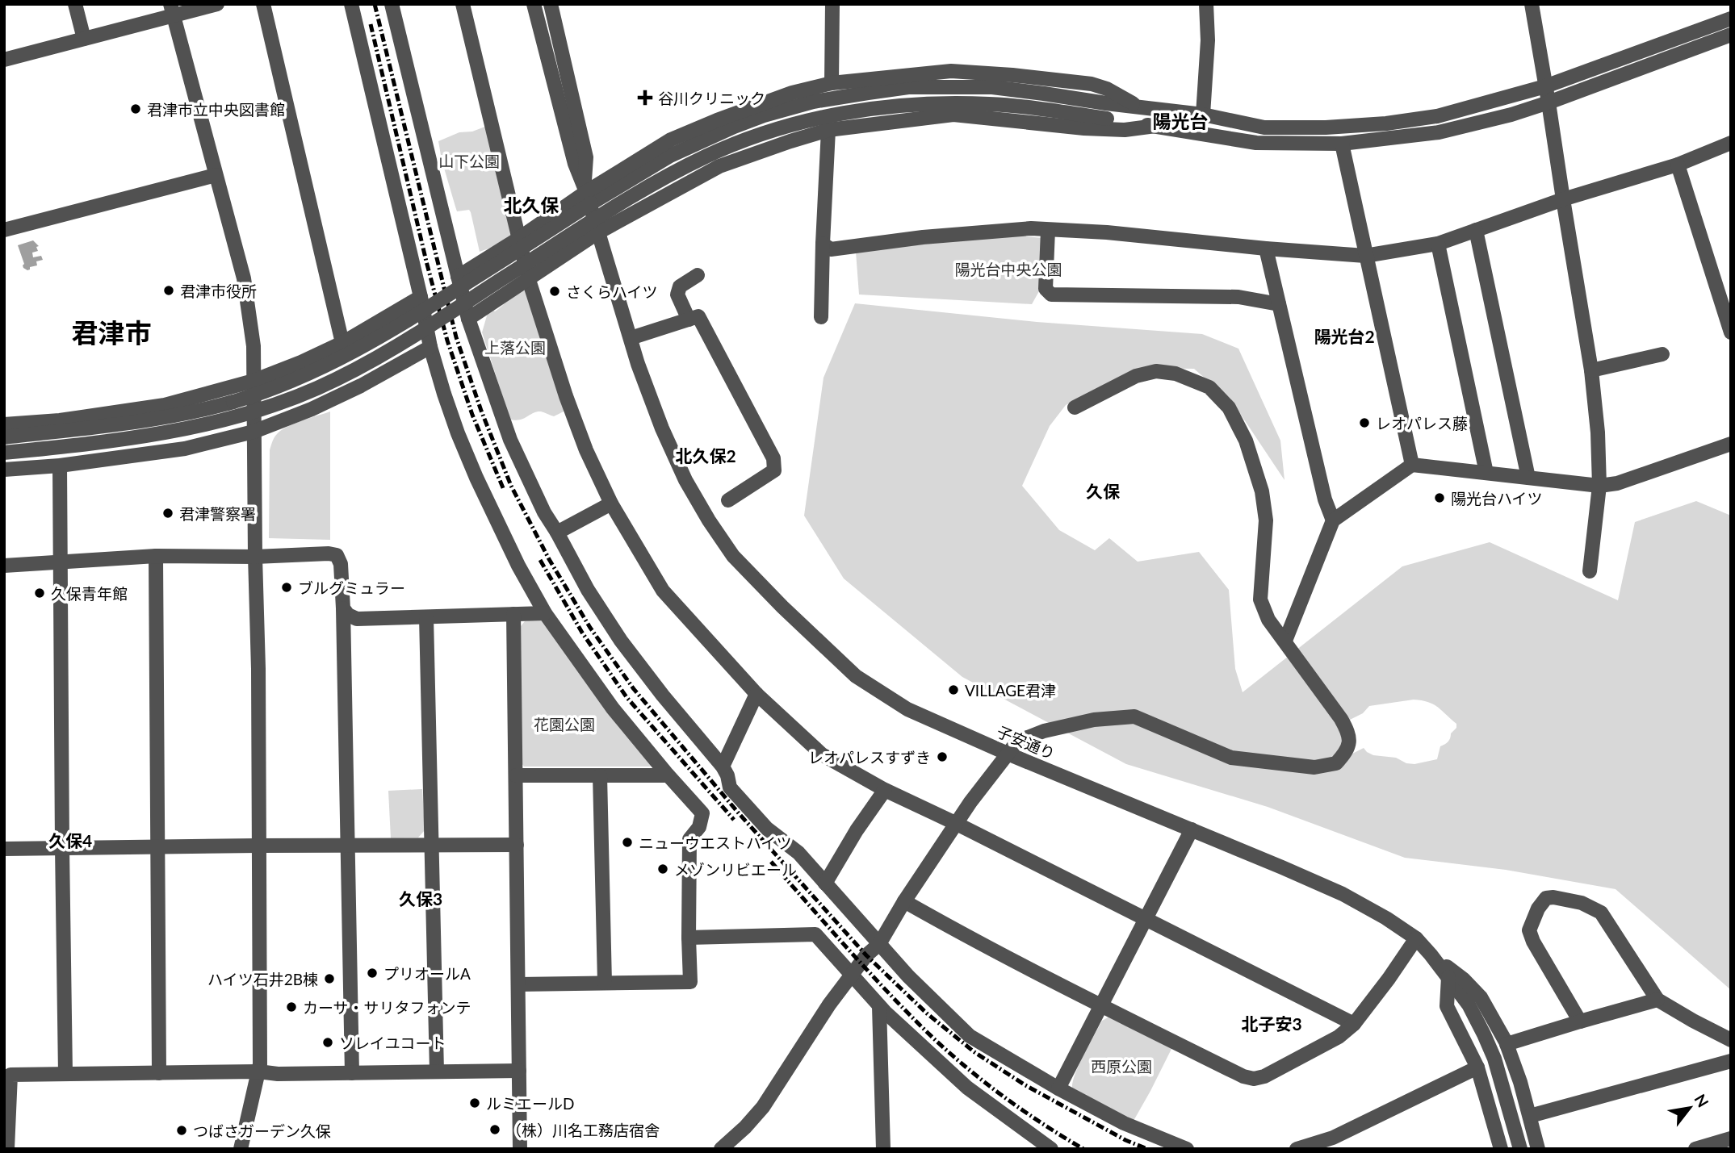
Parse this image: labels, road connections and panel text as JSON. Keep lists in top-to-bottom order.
{
  "streets": {
    "street": ["子安通り"]
  },
  "districts": [
    "陽光台",
    "北久保",
    "君津市",
    "陽光台2",
    "北久保2",
    "久保",
    "久保4",
    "久保3",
    "北子安3"
  ],
  "parks": [
    "山下公園",
    "陽光台中央公園",
    "上落公園",
    "花園公園",
    "西原公園"
  ],
  "places": {
    "health": ["谷川クリニック"],
    "other": [
      "君津市立中央図書館",
      "君津市役所",
      "さくらハイツ",
      "レオパレス藤",
      "陽光台ハイツ",
      "君津警察署",
      "ブルグミュラー",
      "久保青年館",
      "VILLAGE君津",
      "レオパレスすずき",
      "ニューウエストハイツ",
      "メゾンリビエール",
      "プリオールA",
      "ハイツ石井2B棟",
      "カーサ・サリタフォンテ",
      "ソレイユコート",
      "ルミエールD",
      "（株）川名工務店宿舎",
      "つばさガーデン久保"
    ]
  },
  "north": "top right"
}
